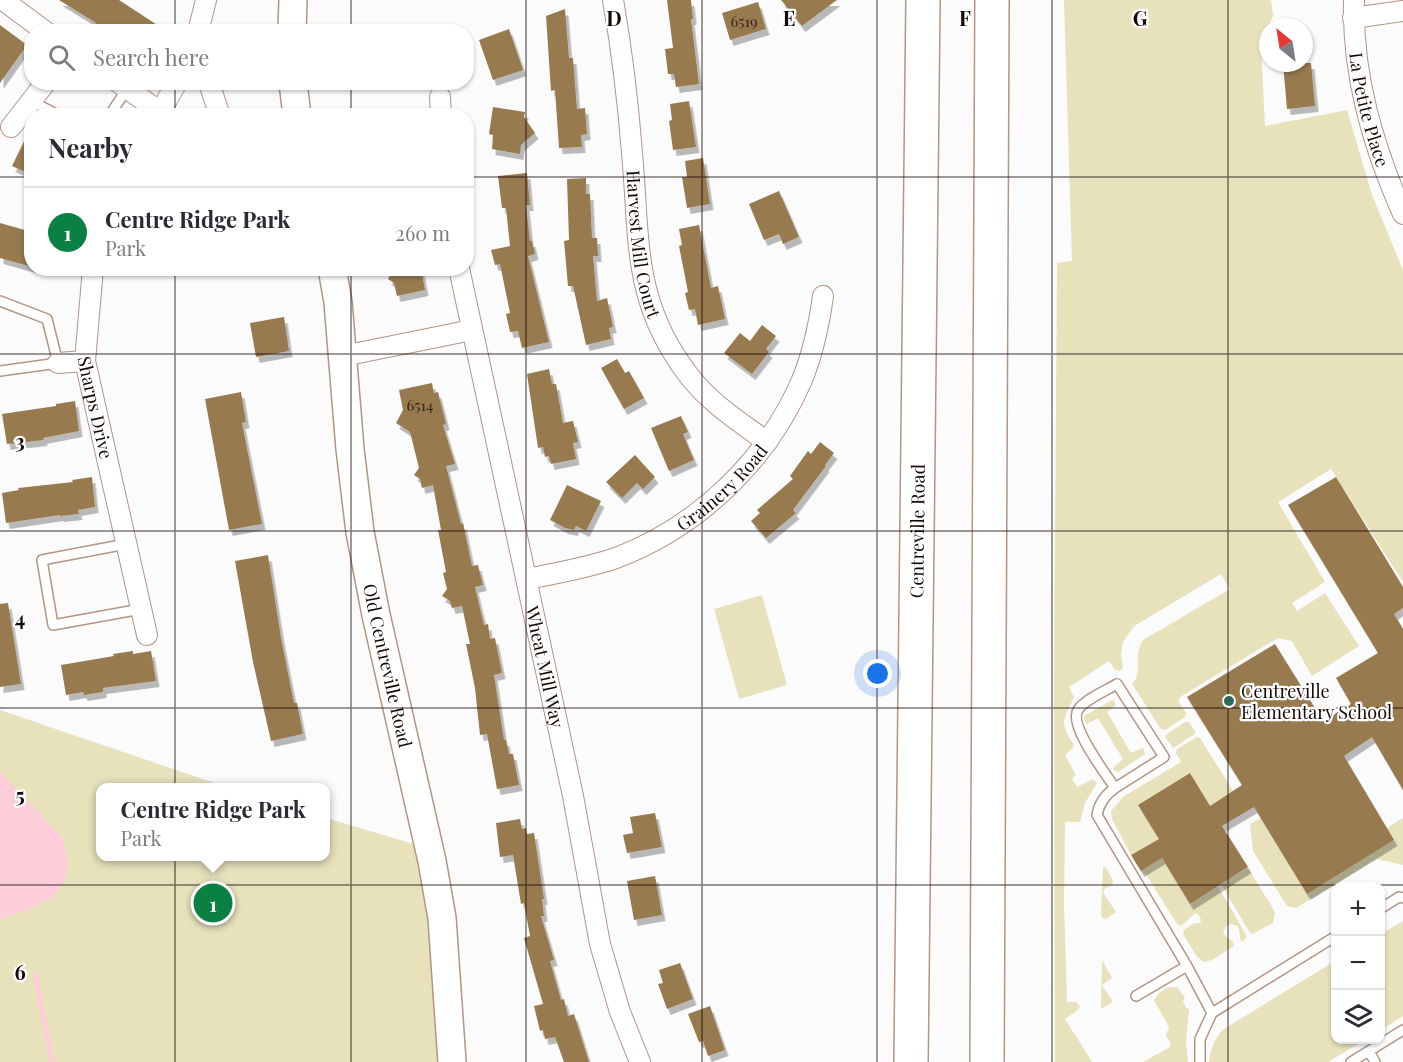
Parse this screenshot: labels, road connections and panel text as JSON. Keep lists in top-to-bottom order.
{
  "streets": {
    "highway": ["Centreville Road"],
    "street": [
      "La Petite Place",
      "Harvest Mill Court",
      "Sharps Drive",
      "Grainery Road",
      "Old Centreville Road",
      "Wheat Mill Way"
    ]
  },
  "crossings": [
    ["Harvest Mill Court", "Grainery Road"],
    ["Grainery Road", "Wheat Mill Way"]
  ],
  "places": ["Centreville Elementary School"],
  "house_numbers": ["6519", "6514"],
  "north": "top left",
  "page": {
    "search": "Search here",
    "heading": "Nearby",
    "list": [
      {
        "mark": "1",
        "name": "Centre Ridge Park",
        "note": "Park",
        "value": "260 m"
      }
    ],
    "popup": ["Centre Ridge Park", "Park"],
    "pins": "1",
    "map_buttons": ["+", "−"]
  },
  "grid": {
    "columns": [
      "D",
      "E",
      "F",
      "G"
    ],
    "rows": [
      "3",
      "4",
      "5",
      "6"
    ]
  }
}
